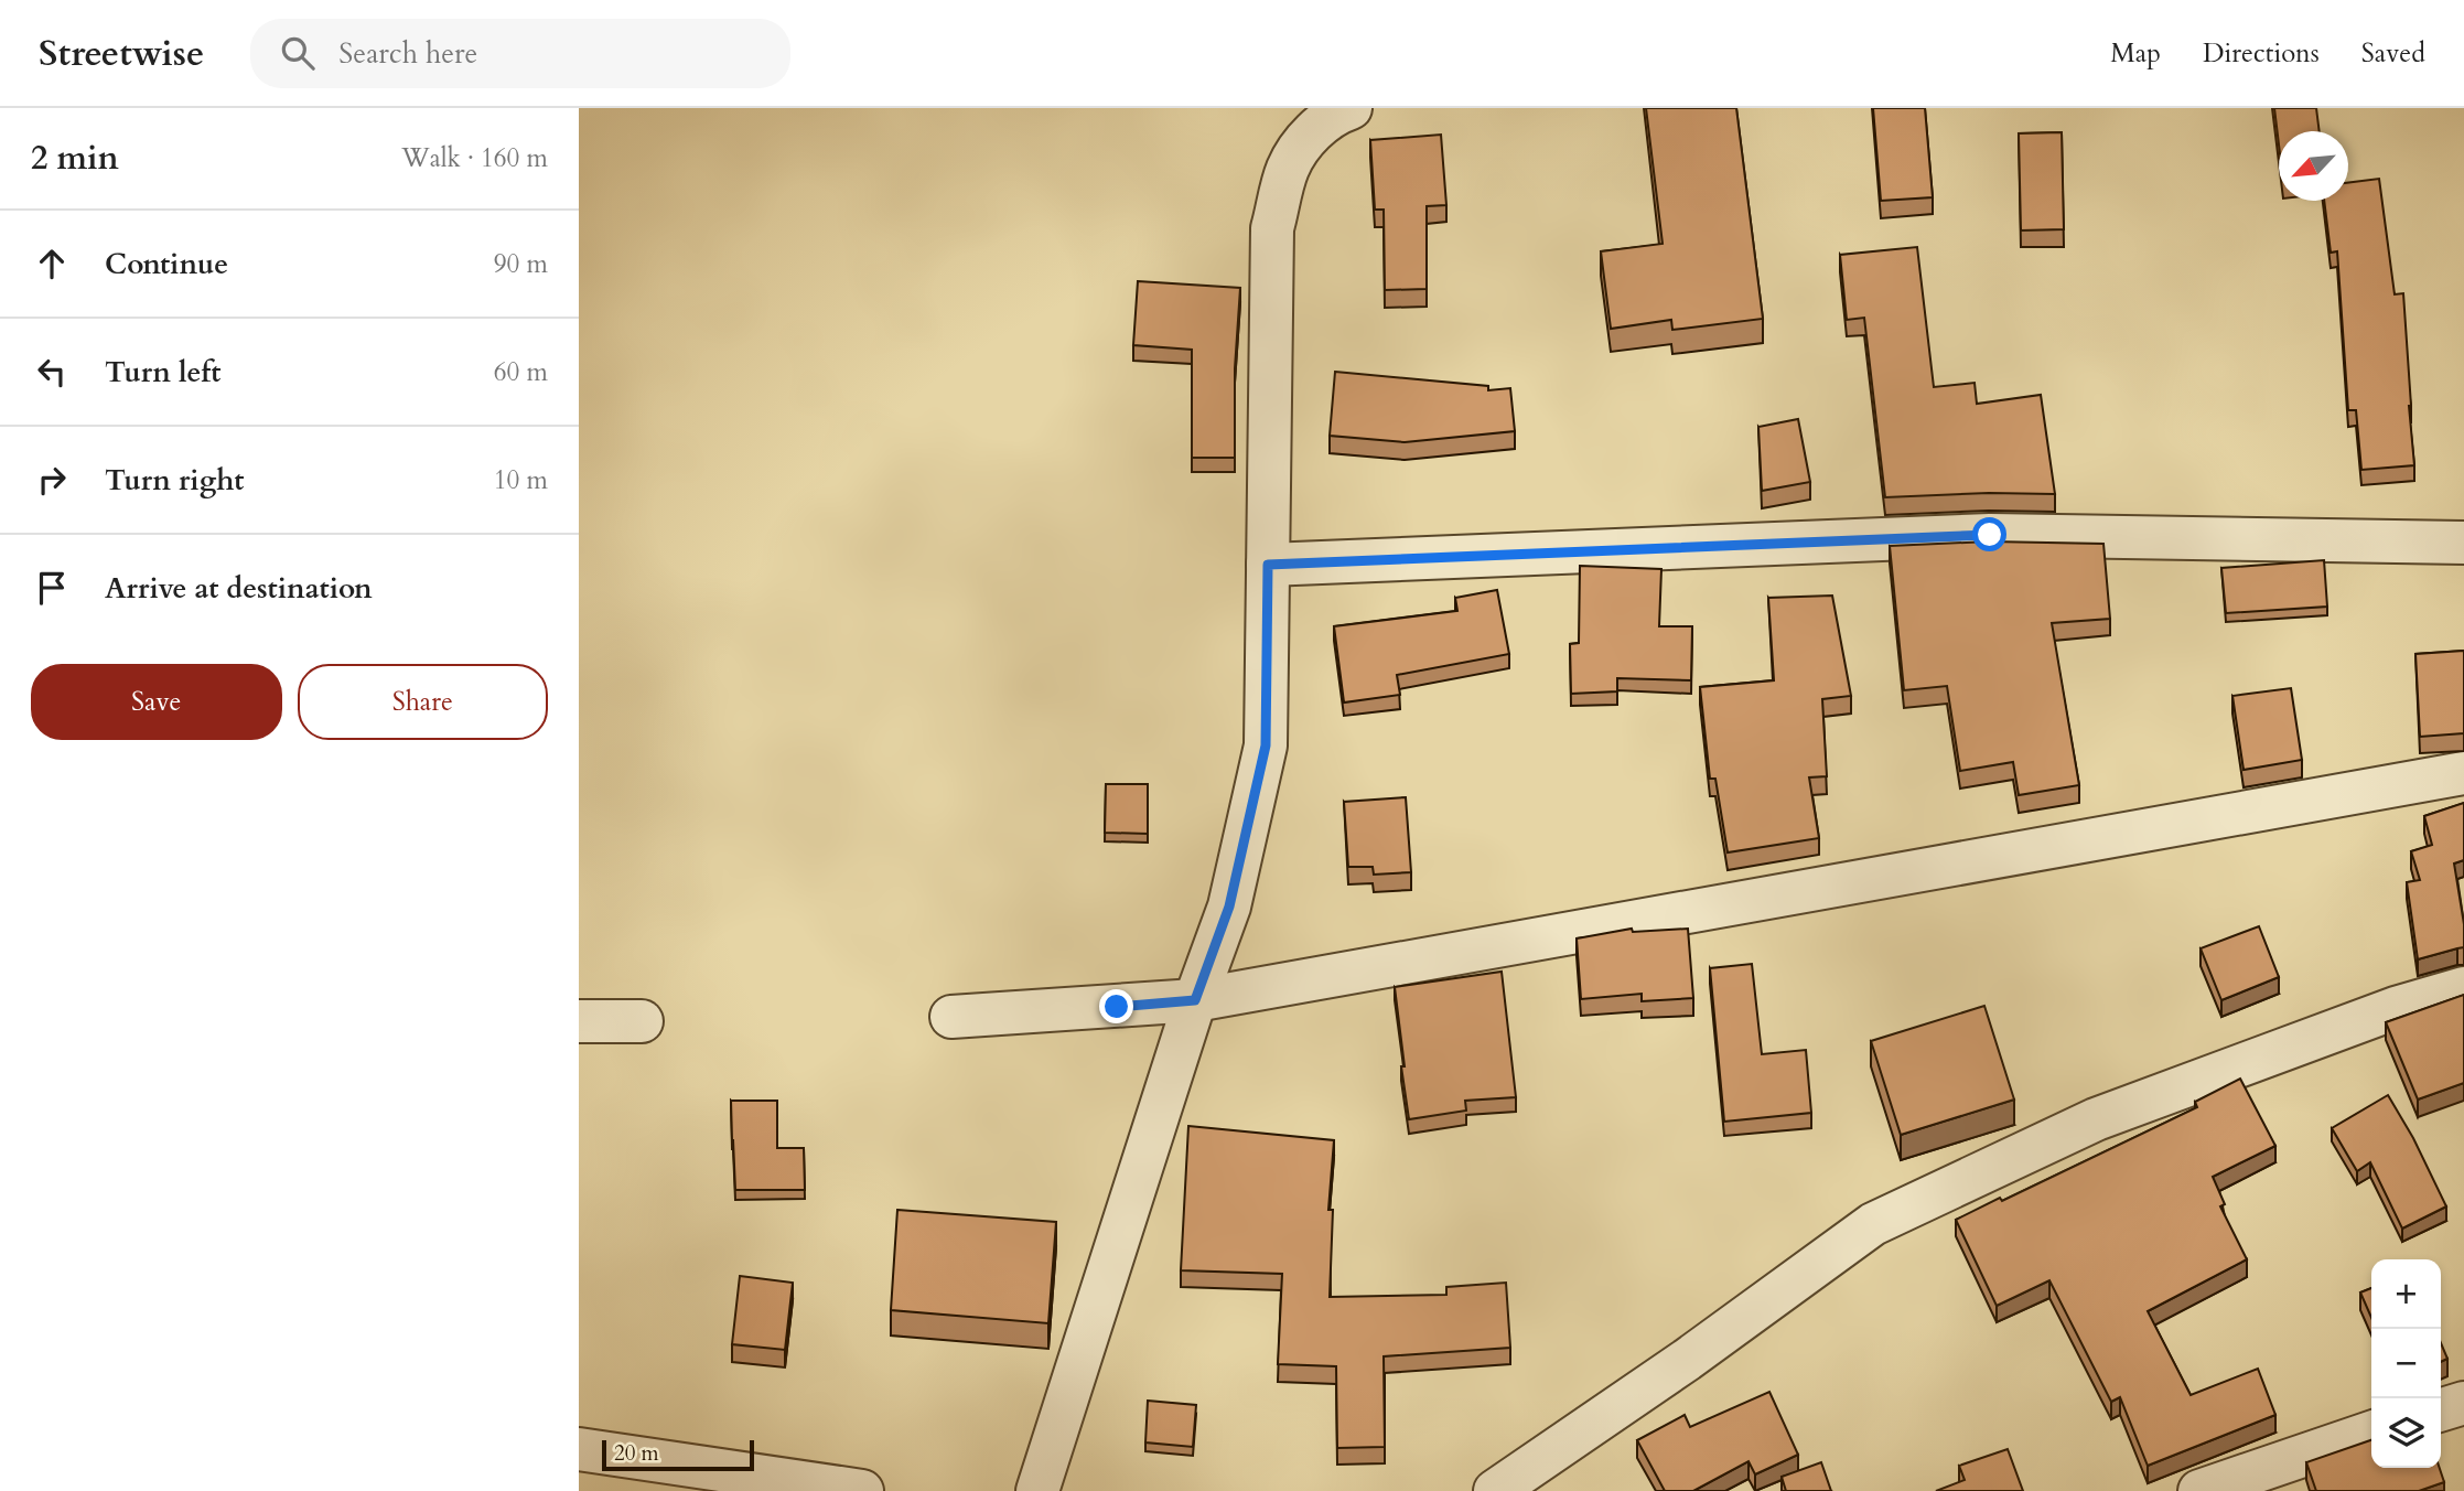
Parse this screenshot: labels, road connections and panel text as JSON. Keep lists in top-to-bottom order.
{
  "scale_bar": "20 m",
  "north": "bottom left",
  "page": {
    "header": "Streetwise",
    "search": "Search here",
    "nav": ["Map", "Directions", "Saved"],
    "heading": ["2 min", "Walk · 160 m"],
    "list": [
      ["Continue", "90 m"],
      ["Turn left", "60 m"],
      ["Turn right", "10 m"],
      "Arrive at destination"
    ],
    "buttons": ["Save", "Share"],
    "map_buttons": ["+", "−"],
    "scale": "20 m"
  }
}
